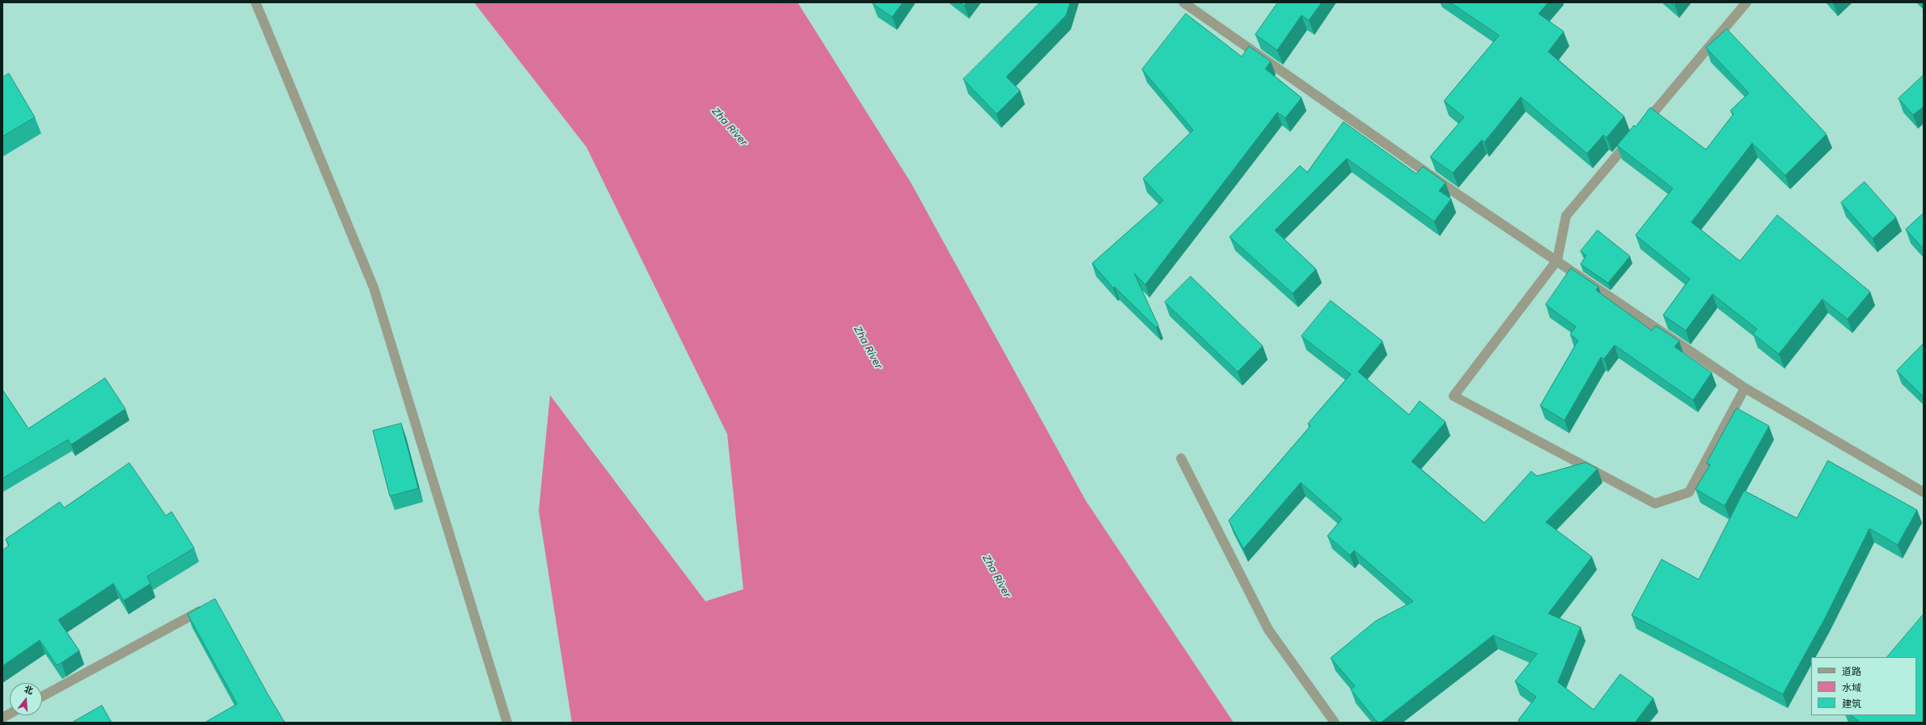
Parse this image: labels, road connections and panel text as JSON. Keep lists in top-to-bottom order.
{
  "water": ["Zha River"],
  "legend": ["道路", "水域", "建筑"],
  "north": "top"
}
